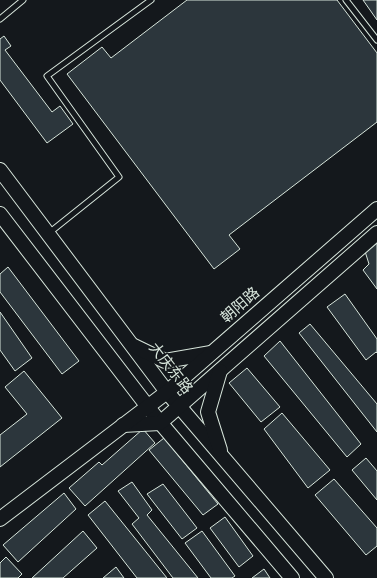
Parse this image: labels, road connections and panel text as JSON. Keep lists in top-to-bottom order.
{
  "streets": {
    "main road": ["朝阳路", "大庆东路"]
  },
  "crossings": [
    ["朝阳路", "大庆东路"]
  ]
}
